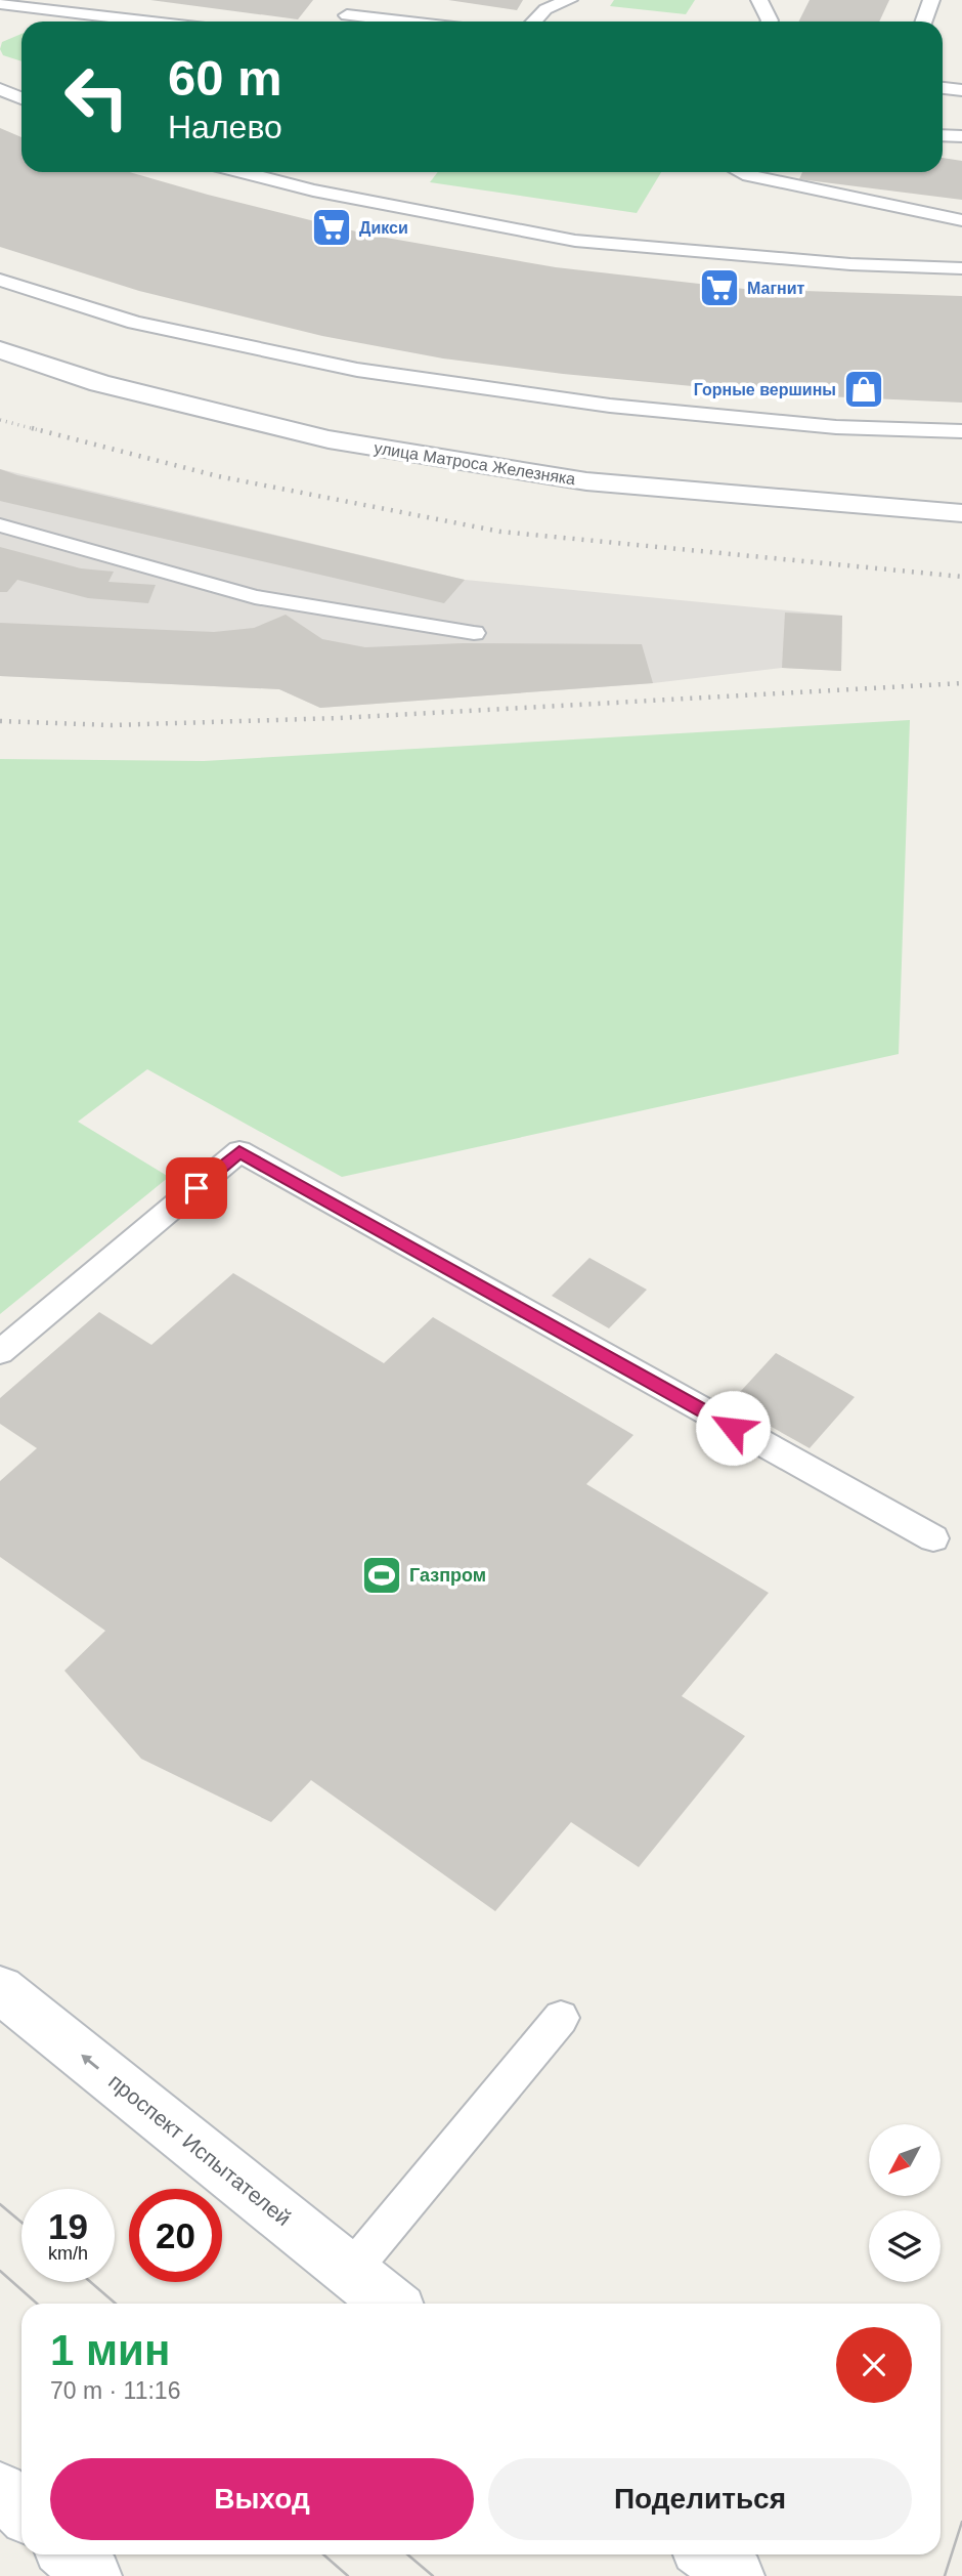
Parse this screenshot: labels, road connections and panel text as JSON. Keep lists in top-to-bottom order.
{
  "streets": {
    "street": ["улица Матроса Железняка", "проспект Испытателей"]
  },
  "one_way": ["проспект Испытателей"],
  "places": {
    "supermarket": ["Дикси", "Магнит"],
    "shop": ["Горные вершины"],
    "sports": ["Газпром"]
  },
  "north": "bottom left",
  "page": {
    "turn": ["60 m", "Налево"],
    "speed": "19 km/h",
    "limit": "20",
    "heading": ["1 мин", "70 m · 11:16"],
    "buttons": ["Выход", "Поделиться"]
  }
}
